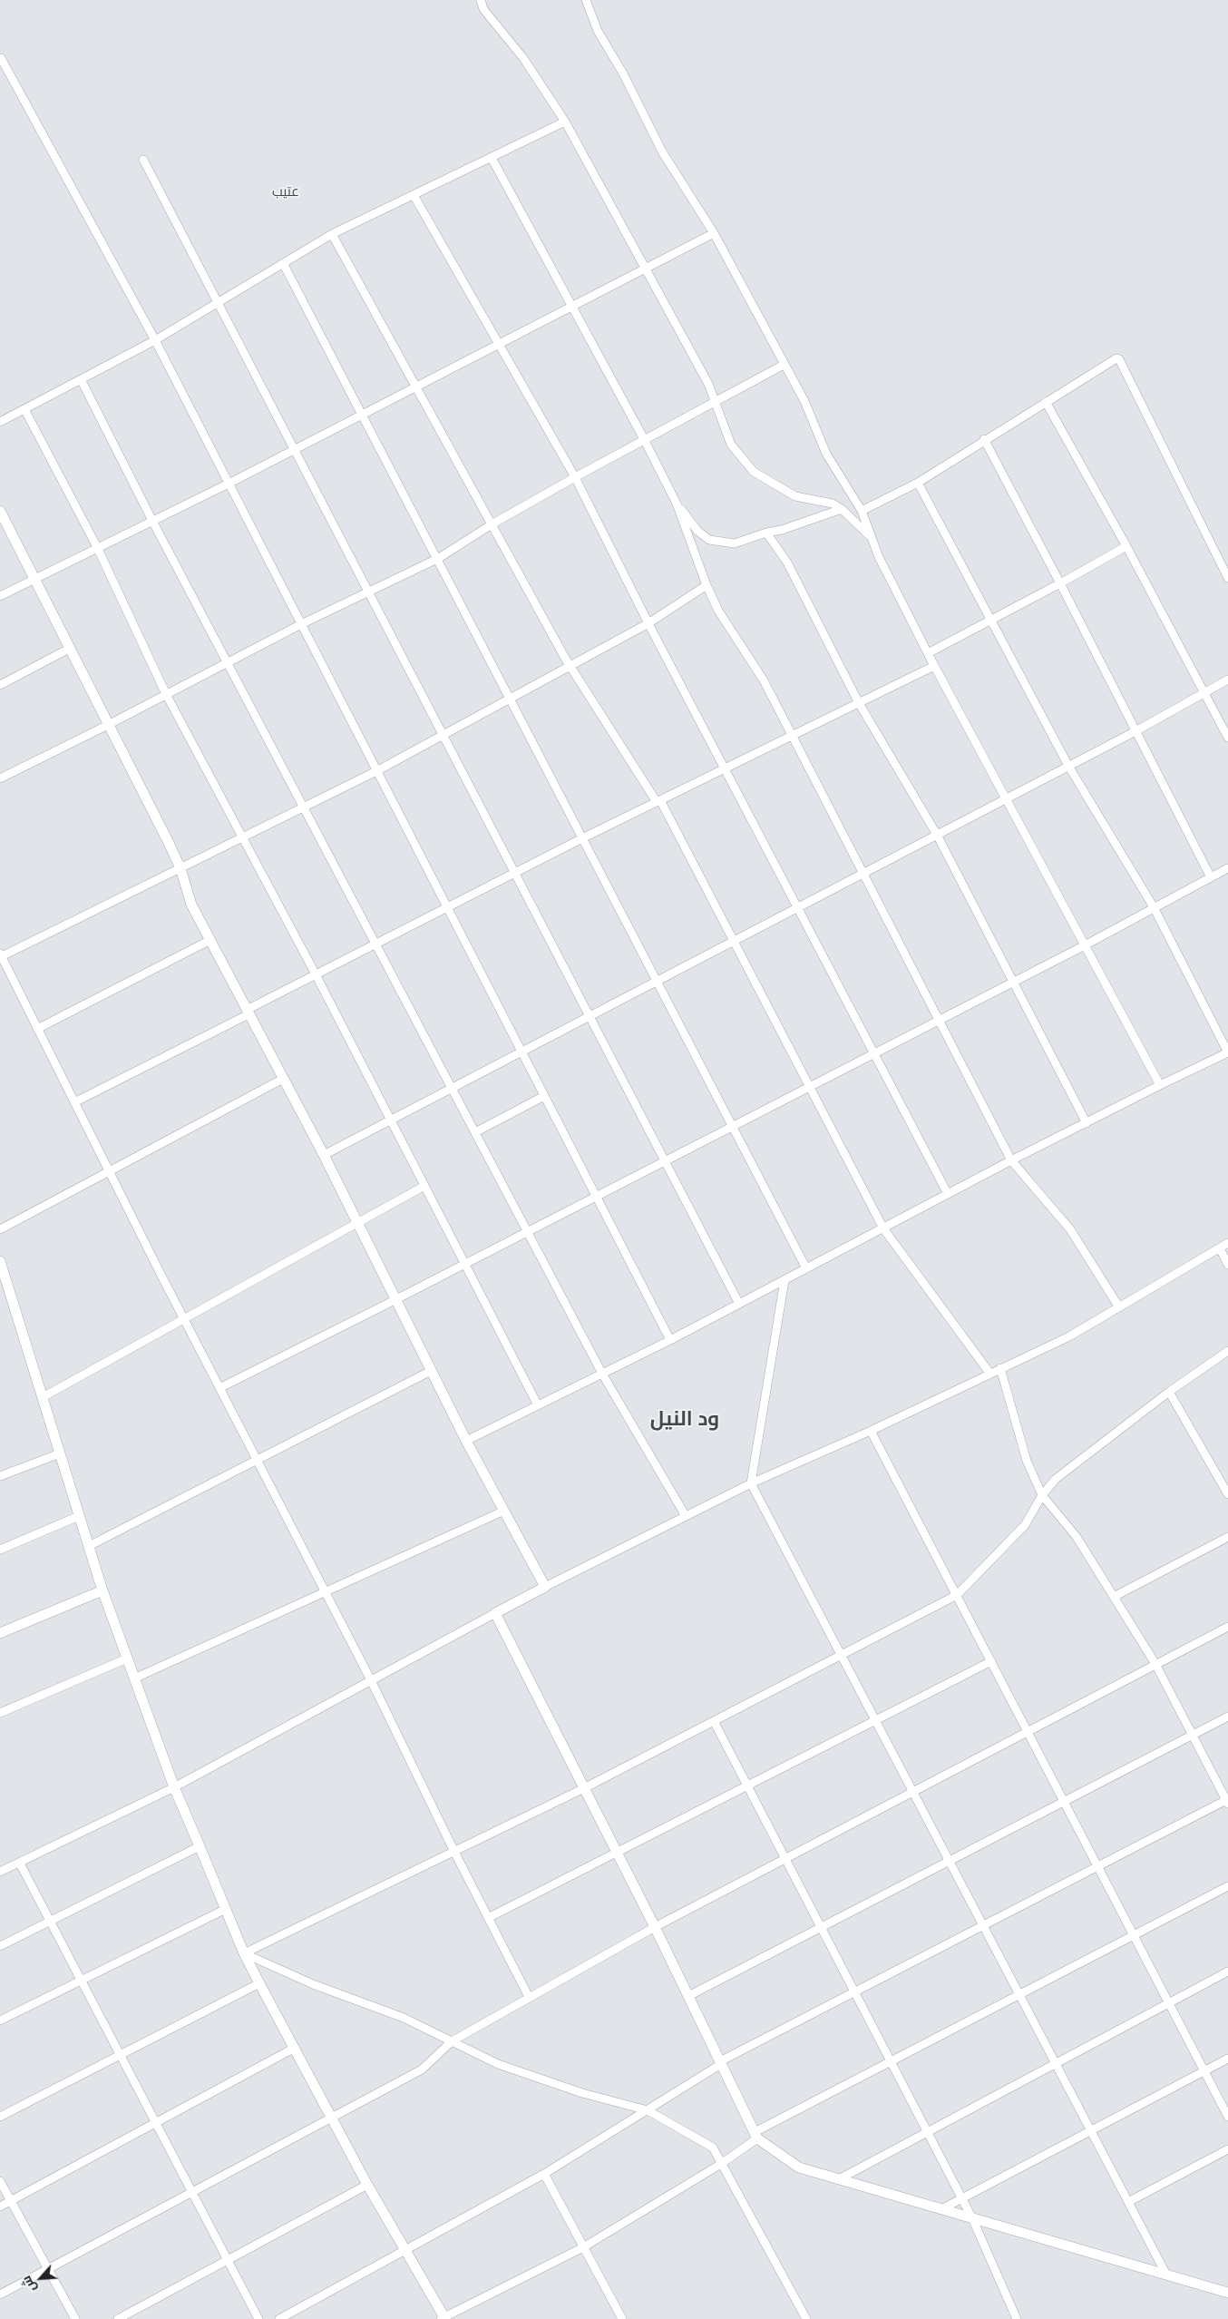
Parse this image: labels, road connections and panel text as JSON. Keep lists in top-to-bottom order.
{
  "districts": ["عتيب", "ود النيل"],
  "north": "bottom left"
}
